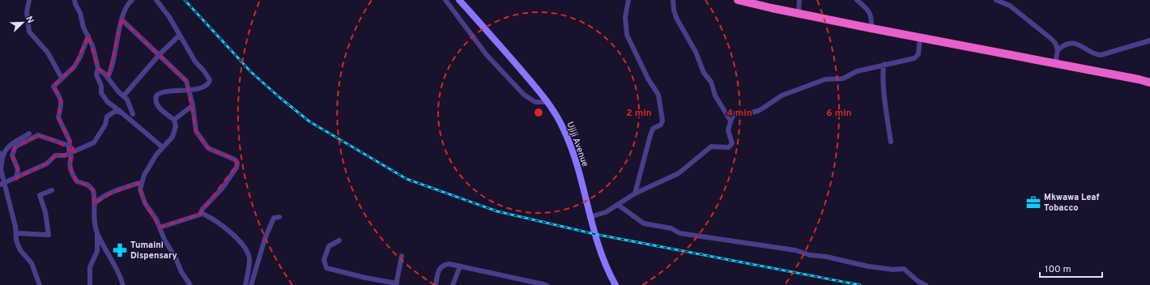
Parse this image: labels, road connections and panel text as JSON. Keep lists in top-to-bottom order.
{
  "streets": {
    "main road": ["Ujiji Avenue"]
  },
  "places": {
    "office": ["Mkwawa Leaf Tobacco"],
    "pharmacy": ["Tumaini Dispensary"]
  },
  "scale_bar": "100 m",
  "north": "top right",
  "rings": ["2 min", "4 min", "6 min"]
}
